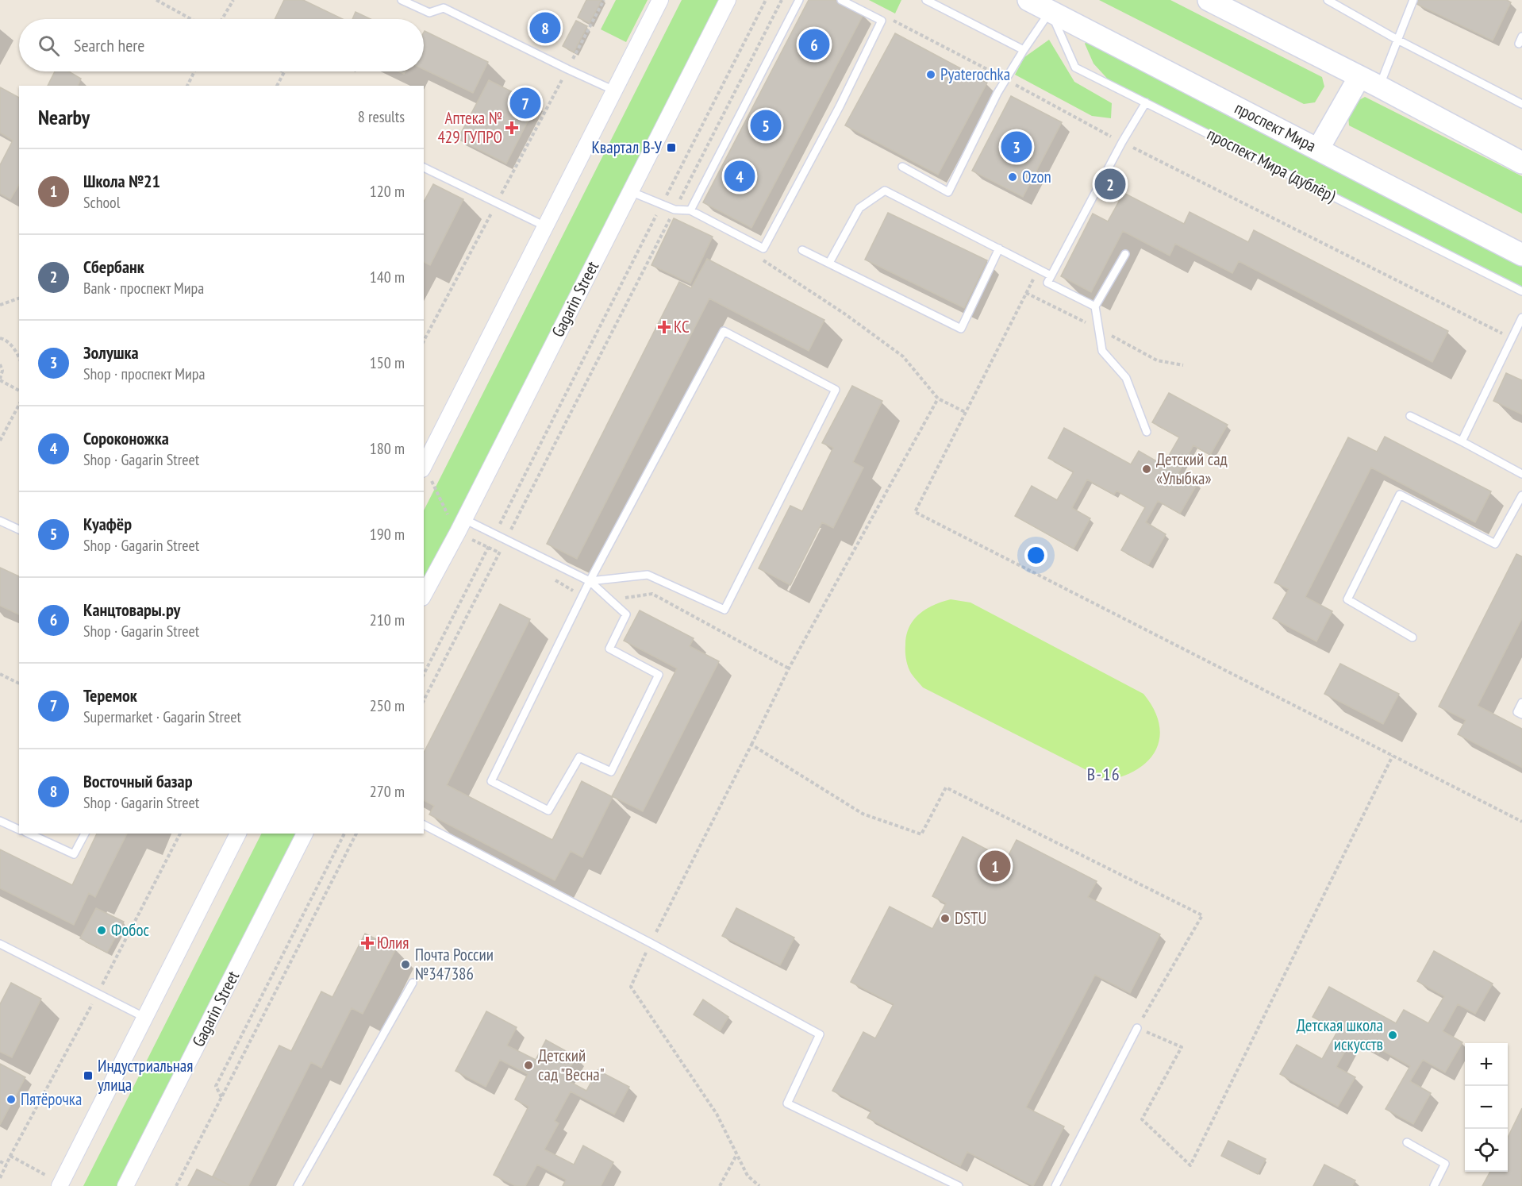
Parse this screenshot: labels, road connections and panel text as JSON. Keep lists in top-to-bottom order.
{
  "streets": {
    "main road": ["проспект Мира"],
    "street": ["Gagarin Street"],
    "lane": ["проспект Мира (дублёр)"]
  },
  "crossings": [
    ["проспект Мира", "проспект Мира (дублёр)"]
  ],
  "districts": ["В-16"],
  "places": {
    "other": [
      "Pyaterochka",
      "Ozon",
      "Детский сад «Улыбка»",
      "DSTU",
      "Фобос",
      "Почта России №347386",
      "Детская школа искусств",
      "Детский сад \"Весна\"",
      "Пятёрочка"
    ],
    "health": ["Аптека № 429 ГУПРО", "КС", "Юлия"],
    "transit": ["Квартал В-У", "Индустриальная улица"]
  },
  "page": {
    "pins": [
      "8",
      "6",
      "7",
      "5",
      "3",
      "4",
      "2",
      "1"
    ],
    "search": "Search here",
    "heading": ["Nearby", "8 results"],
    "list": [
      {
        "mark": "1",
        "name": "Школа №21",
        "note": "School",
        "value": "120 m"
      },
      {
        "mark": "2",
        "name": "Сбербанк",
        "note": "Bank · проспект Мира",
        "value": "140 m"
      },
      {
        "mark": "3",
        "name": "Золушка",
        "note": "Shop · проспект Мира",
        "value": "150 m"
      },
      {
        "mark": "4",
        "name": "Сороконожка",
        "note": "Shop · Gagarin Street",
        "value": "180 m"
      },
      {
        "mark": "5",
        "name": "Куафёр",
        "note": "Shop · Gagarin Street",
        "value": "190 m"
      },
      {
        "mark": "6",
        "name": "Канцтовары.ру",
        "note": "Shop · Gagarin Street",
        "value": "210 m"
      },
      {
        "mark": "7",
        "name": "Теремок",
        "note": "Supermarket · Gagarin Street",
        "value": "250 m"
      },
      {
        "mark": "8",
        "name": "Восточный базар",
        "note": "Shop · Gagarin Street",
        "value": "270 m"
      }
    ],
    "map_buttons": ["+", "−"]
  }
}
